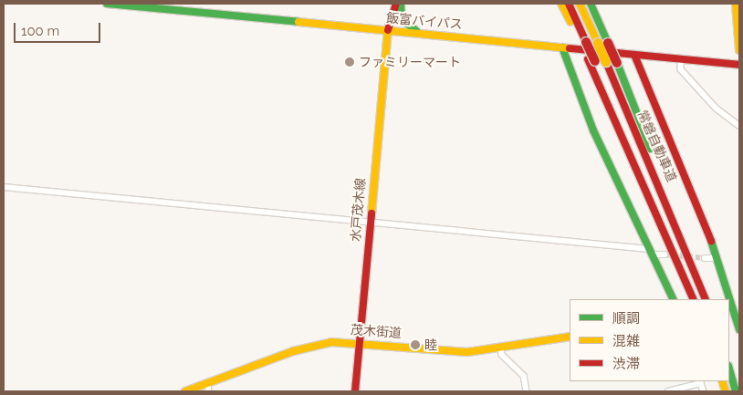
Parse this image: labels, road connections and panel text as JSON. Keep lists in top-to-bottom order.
{
  "streets": {
    "main road": [
      "飯富バイパス",
      "常磐自動車道",
      "水戸茂木線",
      "茂木街道"
    ]
  },
  "crossings": [
    ["飯富バイパス", "水戸茂木線"],
    ["水戸茂木線", "茂木街道"]
  ],
  "places": ["ファミリーマート", "睦"],
  "legend": ["順調", "混雑", "渋滞"],
  "scale_bar": "100 m"
}
